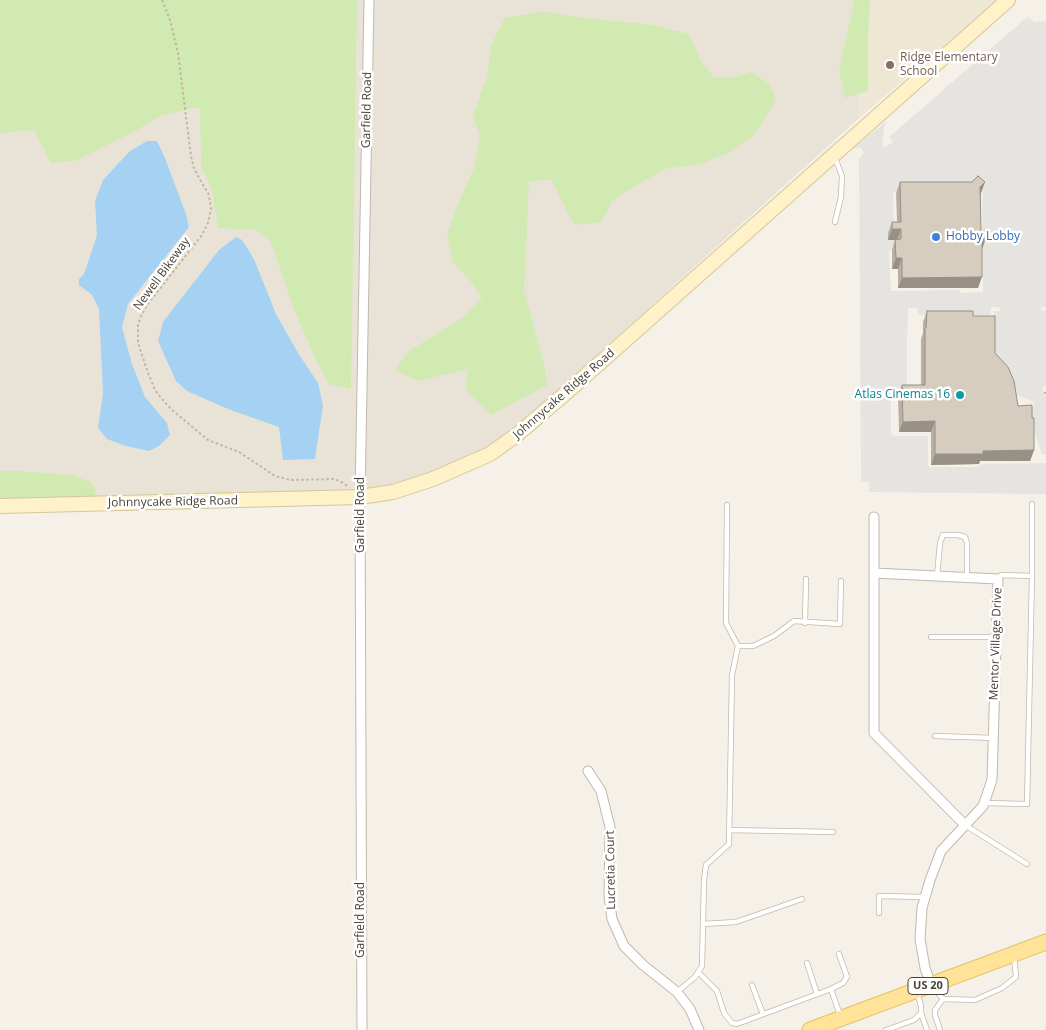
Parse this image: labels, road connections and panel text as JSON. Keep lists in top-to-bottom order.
{
  "streets": {
    "main road": ["Johnnycake Ridge Road", "US 20"],
    "street": ["Garfield Road", "Mentor Village Drive", "Lucretia Court"],
    "path": ["Newell Bikeway"]
  },
  "crossings": [
    ["Garfield Road", "Newell Bikeway"],
    ["Garfield Road", "Johnnycake Ridge Road"],
    ["Newell Bikeway", "Johnnycake Ridge Road"],
    ["Mentor Village Drive", "US 20"]
  ],
  "places": ["Ridge Elementary School", "Hobby Lobby", "Atlas Cinemas 16"]
}
